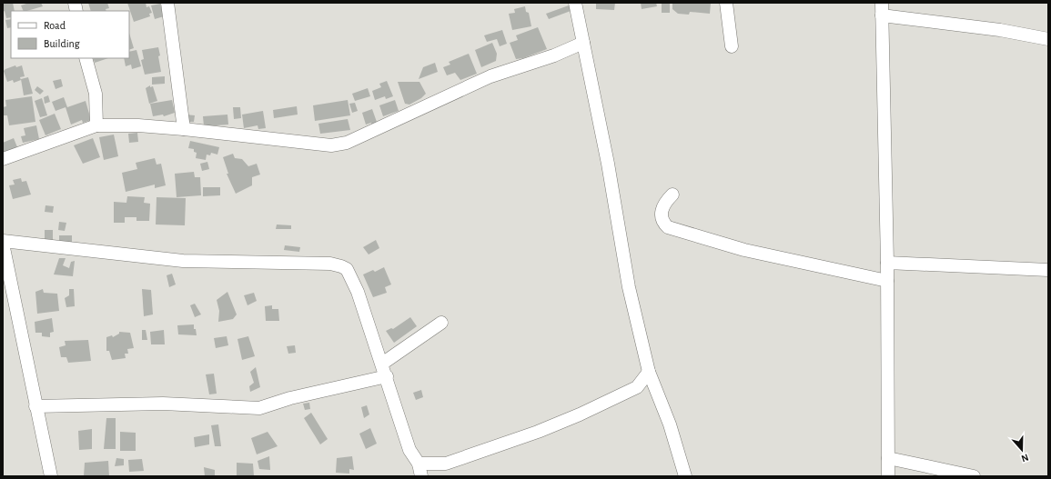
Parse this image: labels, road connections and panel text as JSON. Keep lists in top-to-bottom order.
{
  "legend": ["Road", "Building"],
  "north": "bottom"
}
